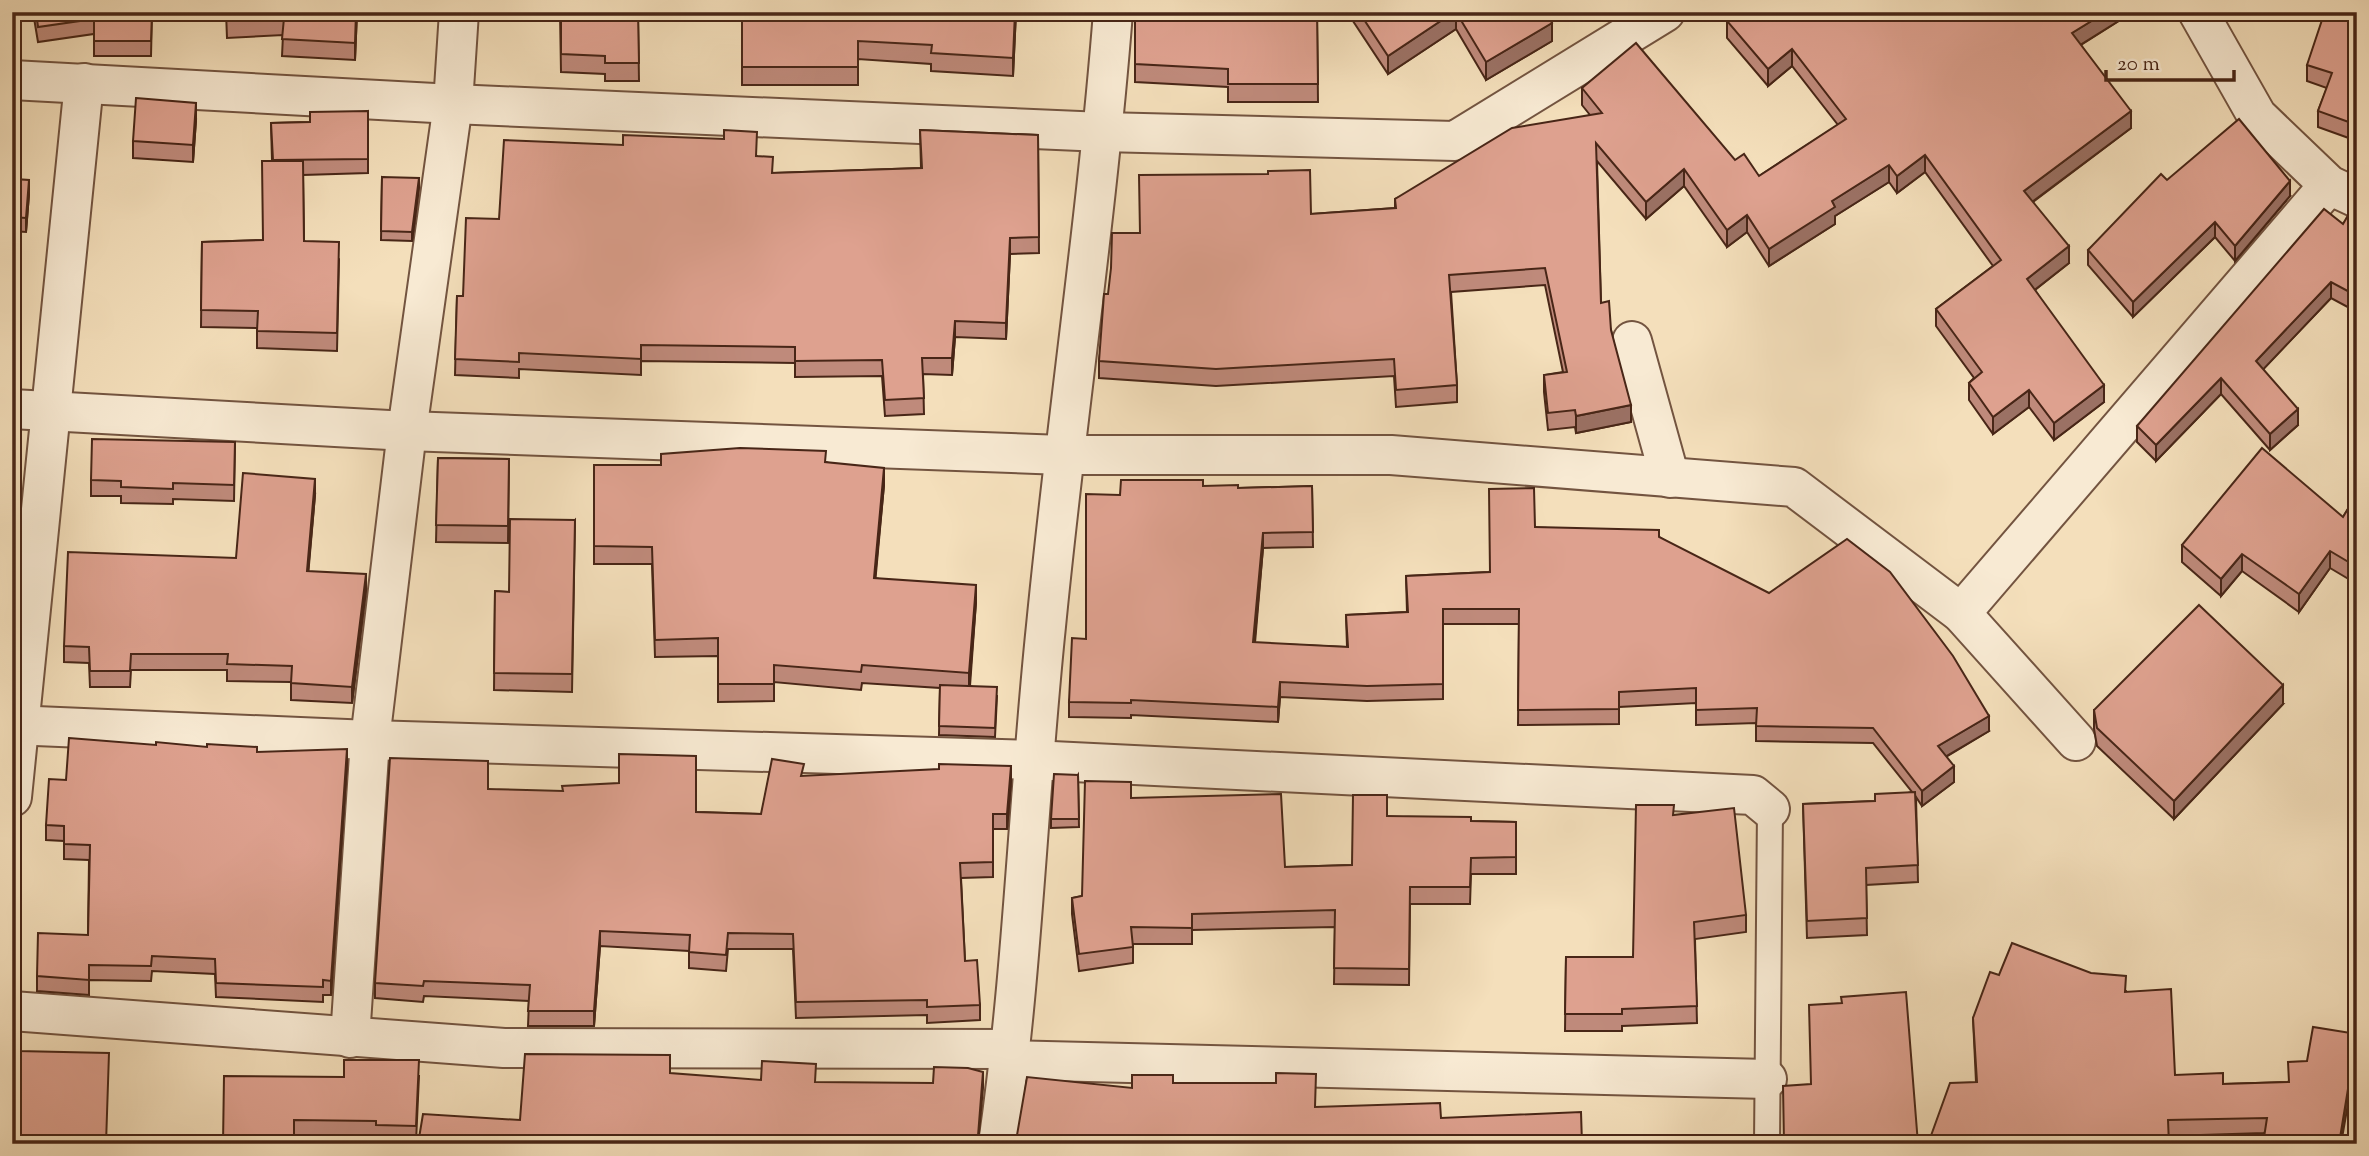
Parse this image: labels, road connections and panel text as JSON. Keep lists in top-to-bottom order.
{
  "scale_bar": "20 m"
}
